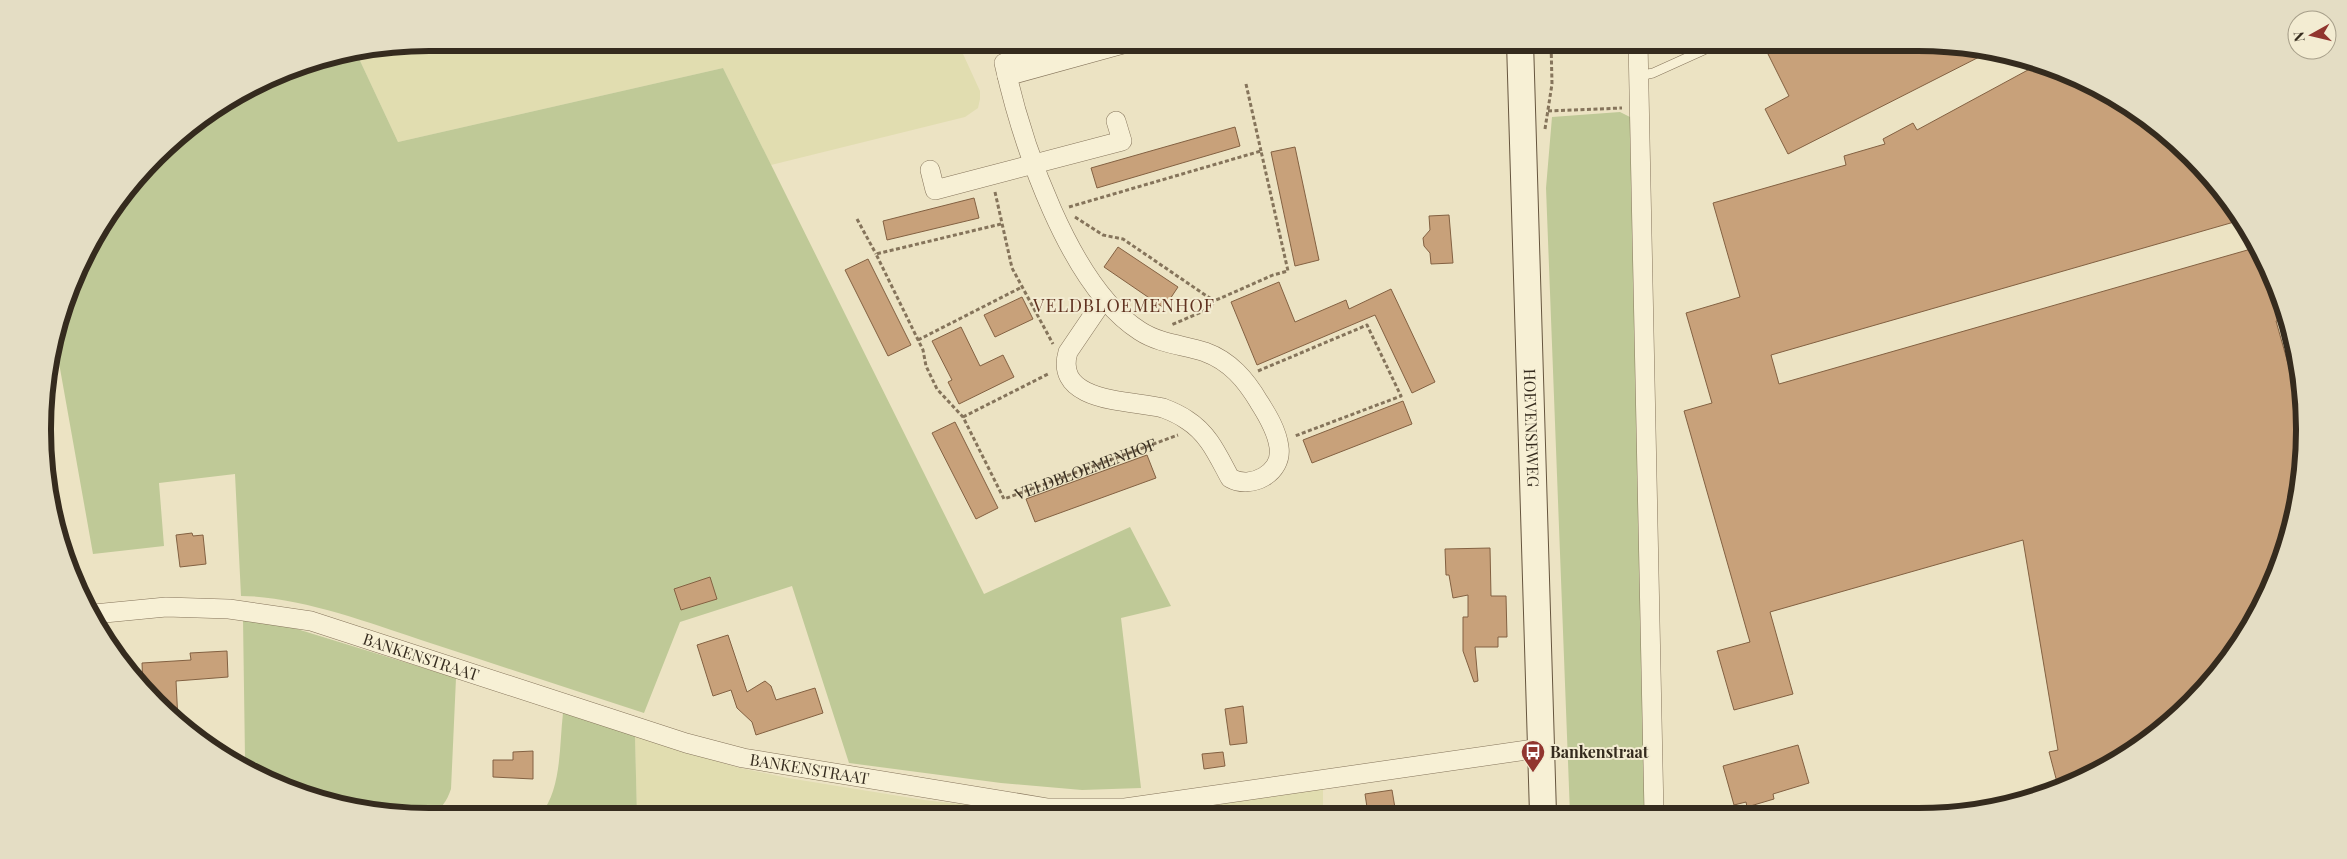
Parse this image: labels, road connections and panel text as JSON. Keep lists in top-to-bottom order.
{
  "streets": {
    "main road": ["HOEVENSEWEG"],
    "street": ["BANKENSTRAAT"],
    "path": ["VELDBLOEMENHOF"]
  },
  "crossings": [
    ["HOEVENSEWEG", "BANKENSTRAAT"]
  ],
  "districts": ["VELDBLOEMENHOF"],
  "places": {
    "bus stop": ["Bankenstraat"]
  },
  "north": "left"
}
